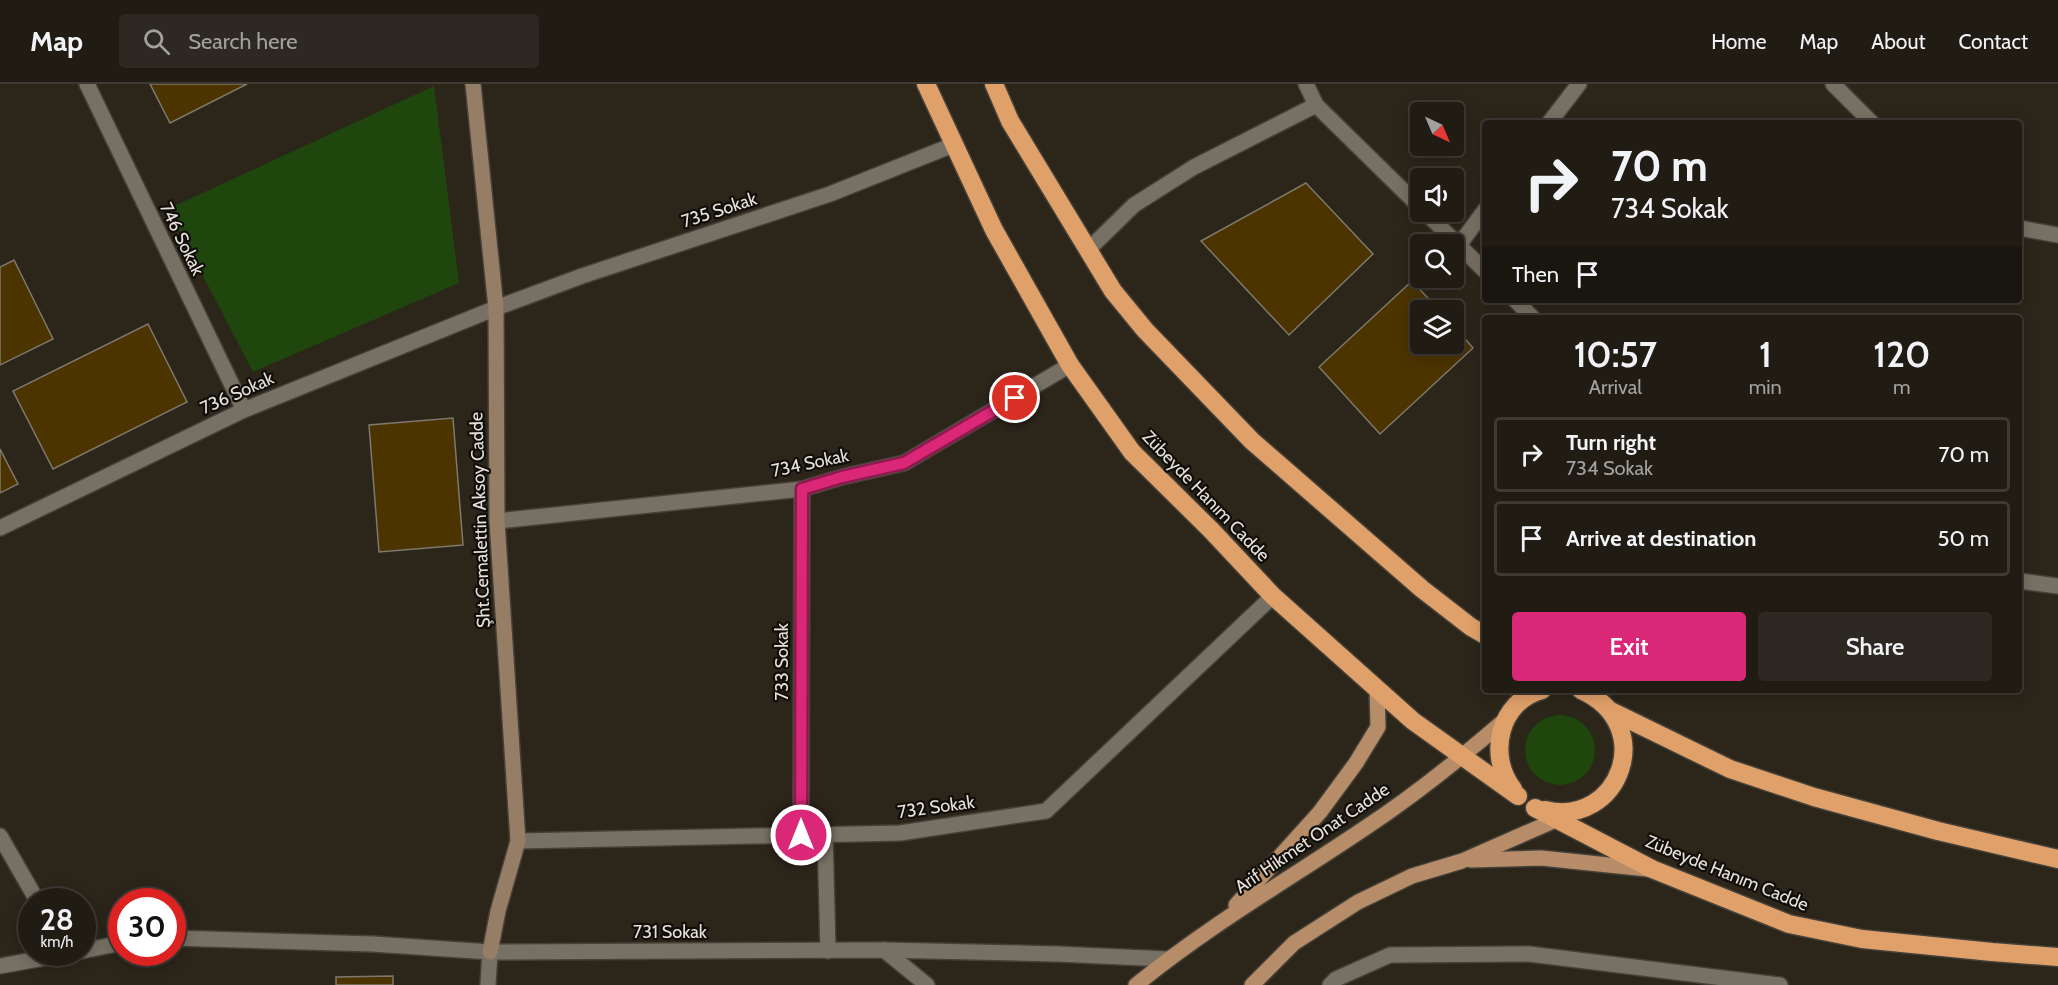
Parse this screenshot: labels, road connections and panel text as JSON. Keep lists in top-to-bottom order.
{
  "streets": {
    "highway": ["Zübeyde Hanım Cadde"],
    "main road": ["Arif Hikmet Onat Cadde"],
    "street": [
      "735 Sokak",
      "746 Sokak",
      "736 Sokak",
      "734 Sokak",
      "Şht.Cemalettin Aksoy Cadde",
      "733 Sokak",
      "732 Sokak",
      "731 Sokak"
    ]
  },
  "crossings": [
    ["735 Sokak", "736 Sokak"],
    ["735 Sokak", "Zübeyde Hanım Cadde"],
    ["735 Sokak", "Şht.Cemalettin Aksoy Cadde"],
    ["746 Sokak", "736 Sokak"],
    ["736 Sokak", "Şht.Cemalettin Aksoy Cadde"],
    ["734 Sokak", "Zübeyde Hanım Cadde"],
    ["734 Sokak", "Şht.Cemalettin Aksoy Cadde"],
    ["734 Sokak", "733 Sokak"],
    ["Zübeyde Hanım Cadde", "732 Sokak"],
    ["Zübeyde Hanım Cadde", "Arif Hikmet Onat Cadde"],
    ["Şht.Cemalettin Aksoy Cadde", "732 Sokak"],
    ["Şht.Cemalettin Aksoy Cadde", "731 Sokak"],
    ["733 Sokak", "732 Sokak"],
    ["Arif Hikmet Onat Cadde", "731 Sokak"]
  ],
  "north": "bottom right",
  "page": {
    "header": "Map",
    "search": "Search here",
    "nav": [
      "Home",
      "Map",
      "About",
      "Contact"
    ],
    "turn": ["70 m", "734 Sokak"],
    "then": "Then",
    "eta": [
      "10:57",
      "Arrival",
      "1",
      "min",
      "120",
      "m"
    ],
    "list": [
      {
        "name": "Turn right",
        "note": "734 Sokak",
        "value": "70 m"
      },
      {
        "name": "Arrive at destination",
        "value": "50 m"
      }
    ],
    "buttons": ["Exit", "Share"],
    "speed": "28 km/h",
    "limit": "30"
  }
}
